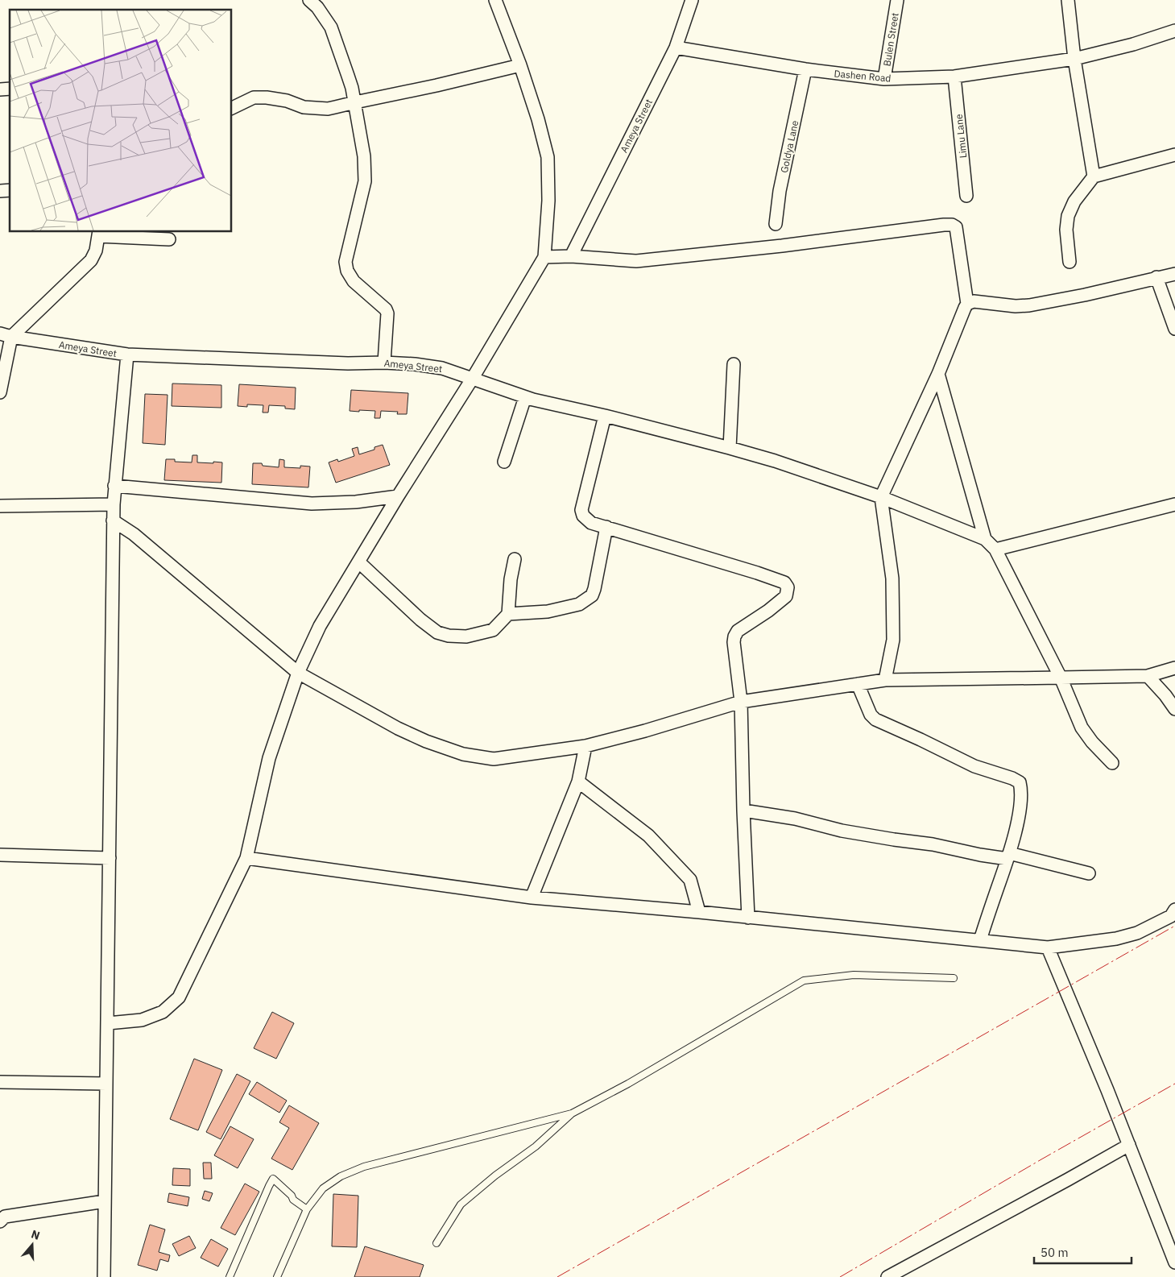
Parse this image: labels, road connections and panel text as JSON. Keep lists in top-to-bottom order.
{
  "streets": {
    "street": [
      "Bulen Street",
      "Dashen Road",
      "Ameya Street",
      "Limu Lane",
      "Goldya Lane"
    ]
  },
  "crossings": [
    ["Bulen Street", "Dashen Road"],
    ["Dashen Road", "Ameya Street"],
    ["Dashen Road", "Limu Lane"],
    ["Dashen Road", "Goldya Lane"]
  ],
  "scale_bar": "50 m",
  "north": "top"
}
